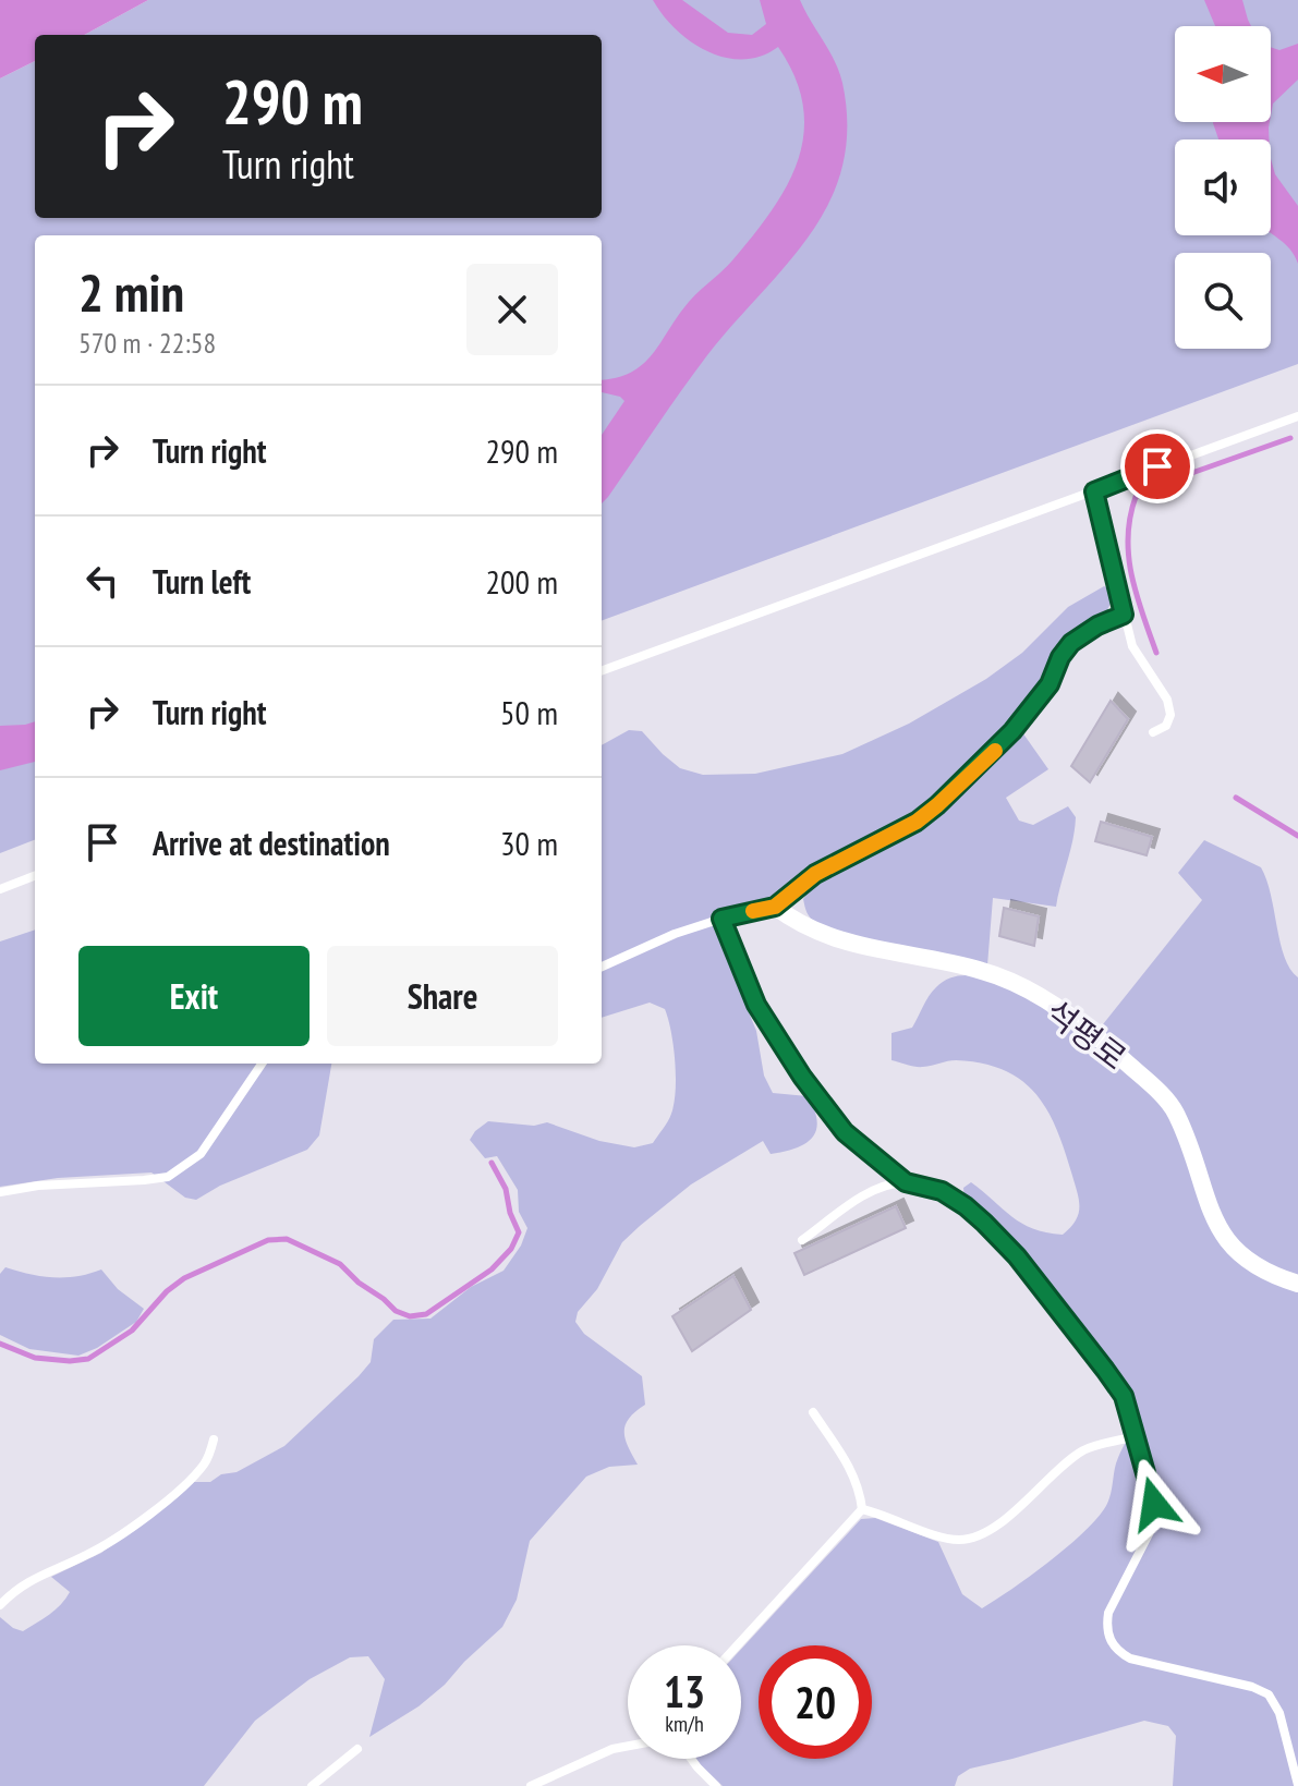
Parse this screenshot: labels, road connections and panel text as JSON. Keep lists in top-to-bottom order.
{
  "streets": {
    "street": ["석평로"]
  },
  "north": "left",
  "page": {
    "turn": ["290 m", "Turn right"],
    "heading": ["2 min", "570 m · 22:58"],
    "list": [
      {
        "name": "Turn right",
        "value": "290 m"
      },
      {
        "name": "Turn left",
        "value": "200 m"
      },
      {
        "name": "Turn right",
        "value": "50 m"
      },
      {
        "name": "Arrive at destination",
        "value": "30 m"
      }
    ],
    "buttons": ["Exit", "Share"],
    "speed": "13 km/h",
    "limit": "20"
  }
}
